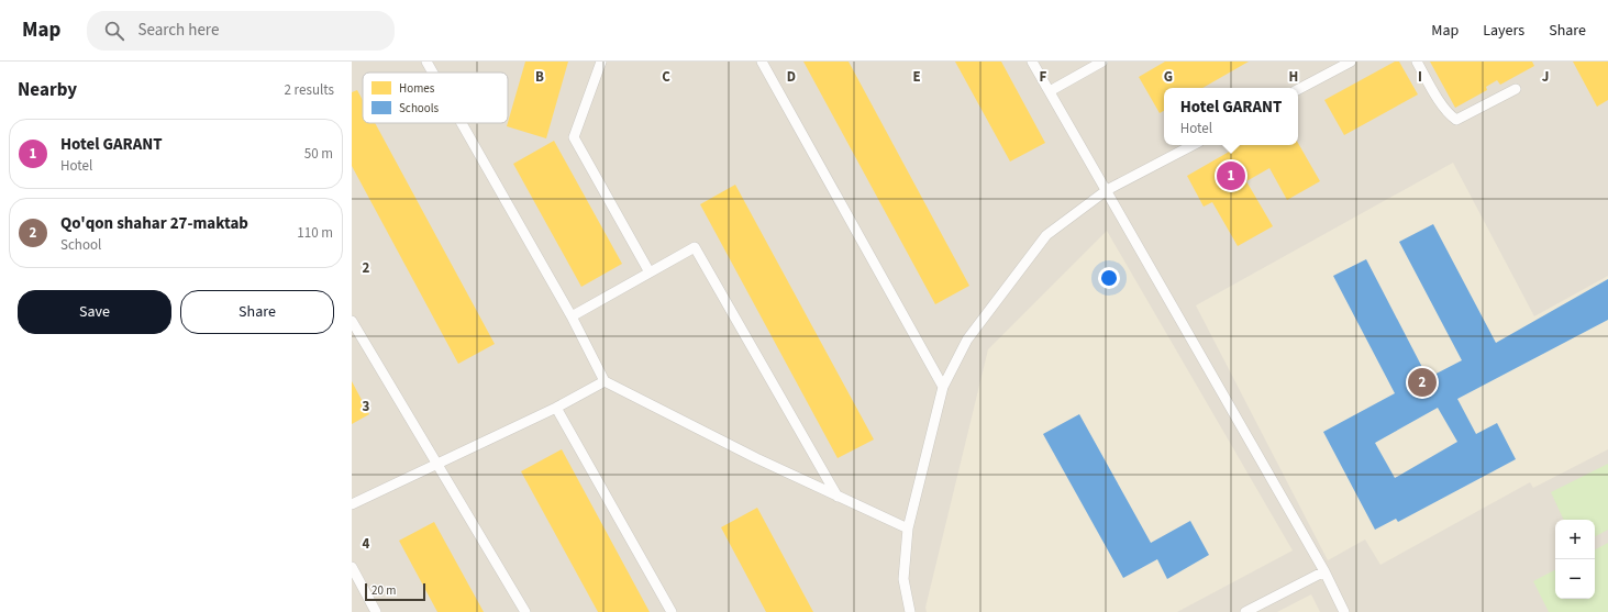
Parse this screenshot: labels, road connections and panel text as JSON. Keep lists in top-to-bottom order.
{
  "legend": ["Homes", "Schools"],
  "scale_bar": "20 m",
  "page": {
    "header": "Map",
    "search": "Search here",
    "nav": ["Map", "Layers", "Share"],
    "heading": ["Nearby", "2 results"],
    "popup": ["Hotel GARANT", "Hotel"],
    "list": [
      {
        "mark": "1",
        "name": "Hotel GARANT",
        "note": "Hotel",
        "value": "50 m"
      },
      {
        "mark": "2",
        "name": "Qo'qon shahar 27-maktab",
        "note": "School",
        "value": "110 m"
      }
    ],
    "pins": ["1", "2"],
    "buttons": ["Save", "Share"],
    "map_buttons": ["+", "−"],
    "scale": "20 m"
  },
  "grid": {
    "columns": [
      "B",
      "C",
      "D",
      "E",
      "F",
      "G",
      "H",
      "I",
      "J"
    ],
    "rows": ["2", "3", "4"]
  }
}
